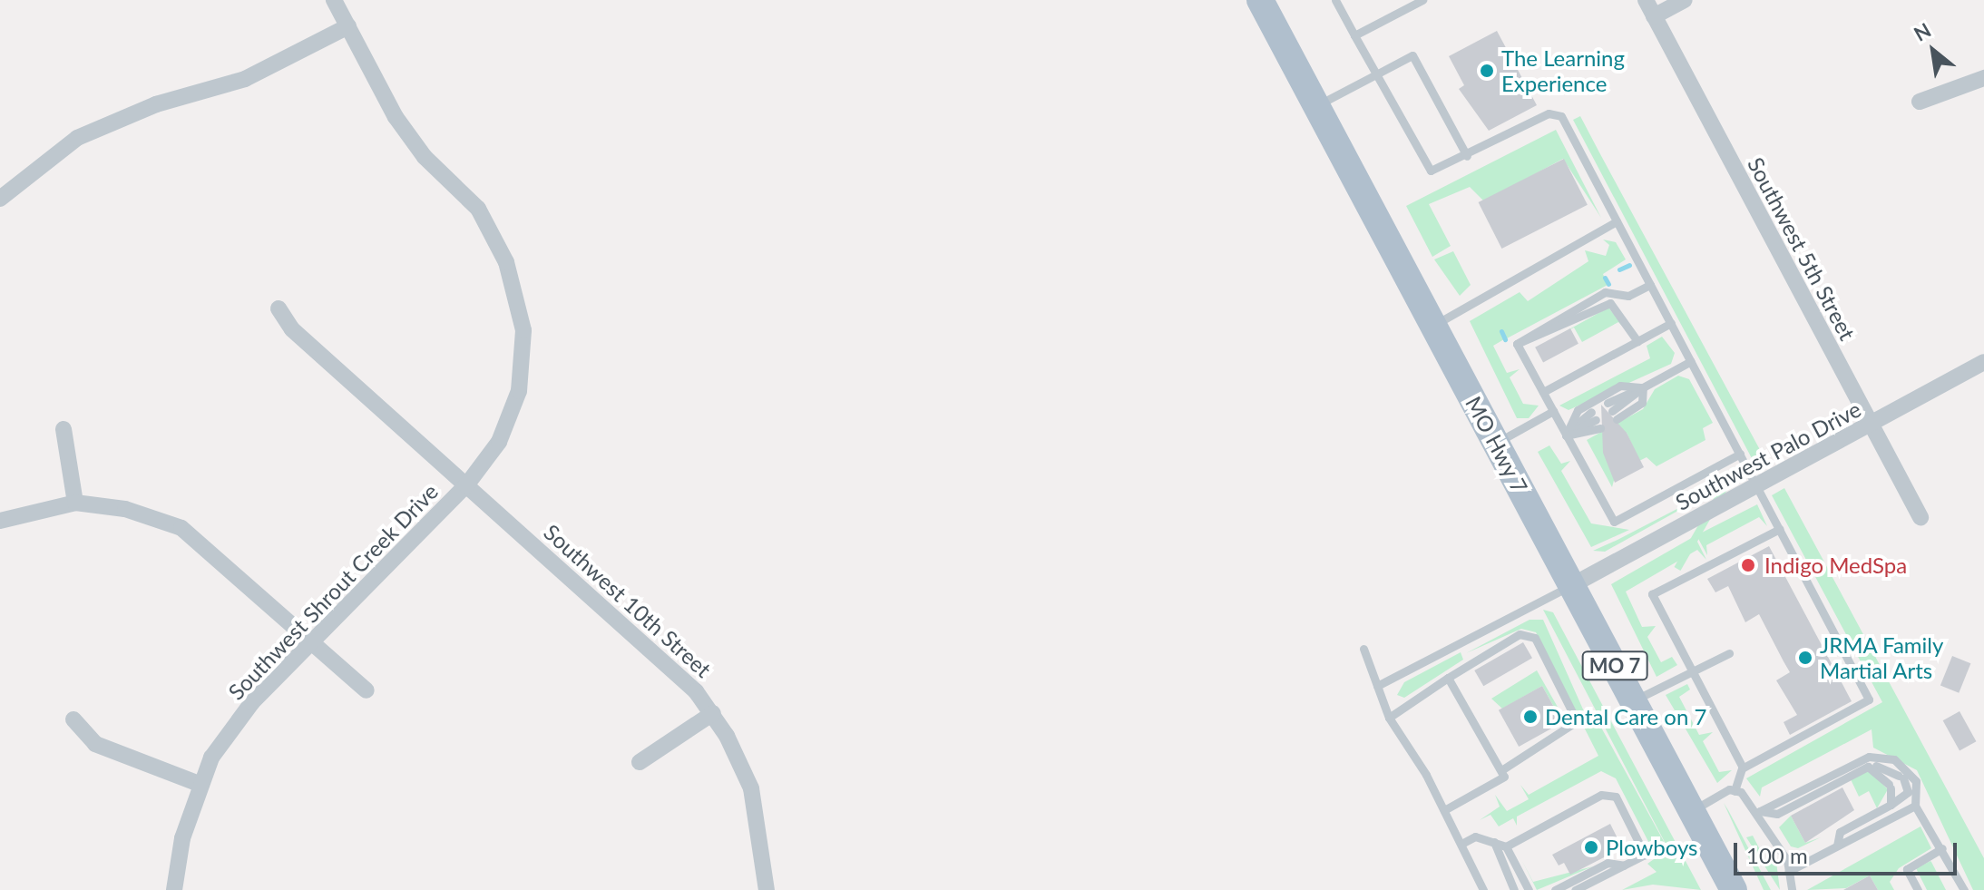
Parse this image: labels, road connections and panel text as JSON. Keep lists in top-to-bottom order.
{
  "streets": {
    "main road": ["MO Hwy 7", "MO 7"],
    "street": [
      "Southwest 5th Street",
      "Southwest Palo Drive",
      "Southwest Shrout Creek Drive",
      "Southwest 10th Street"
    ]
  },
  "crossings": [
    ["Southwest 5th Street", "Southwest Palo Drive"],
    ["MO Hwy 7", "Southwest Palo Drive"],
    ["Southwest Shrout Creek Drive", "Southwest 10th Street"]
  ],
  "places": [
    "The Learning Experience",
    "Indigo MedSpa",
    "JRMA Family Martial Arts",
    "Dental Care on 7",
    "Plowboys"
  ],
  "scale_bar": "100 m",
  "north": "top left"
}
